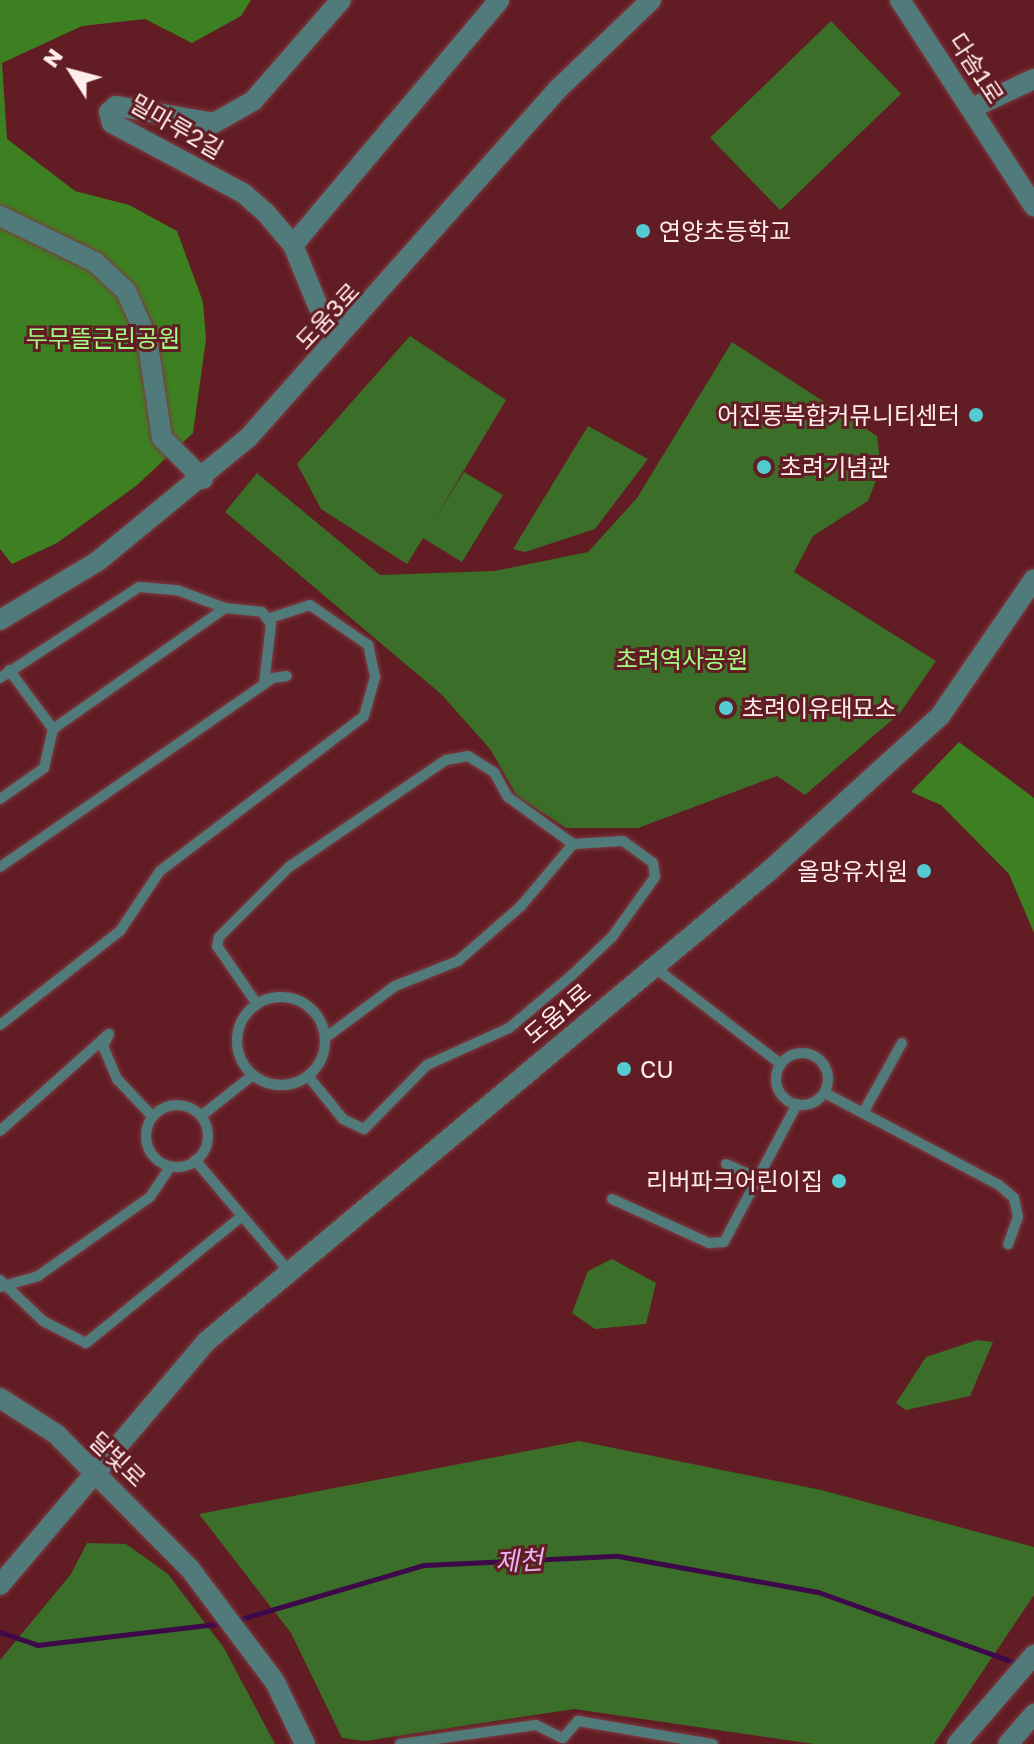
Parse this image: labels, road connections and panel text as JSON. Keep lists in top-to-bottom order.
{
  "streets": {
    "street": [
      "다솜1로",
      "밀마루2길",
      "도움3로",
      "도움1로",
      "달빛로"
    ]
  },
  "crossings": [
    ["도움1로", "달빛로"]
  ],
  "water": ["제천"],
  "parks": ["두무뜰근린공원", "초려역사공원"],
  "places": [
    "연양초등학교",
    "어진동복합커뮤니티센터",
    "초려기념관",
    "초려이유태묘소",
    "올망유치원",
    "CU",
    "리버파크어린이집"
  ],
  "north": "top left"
}
